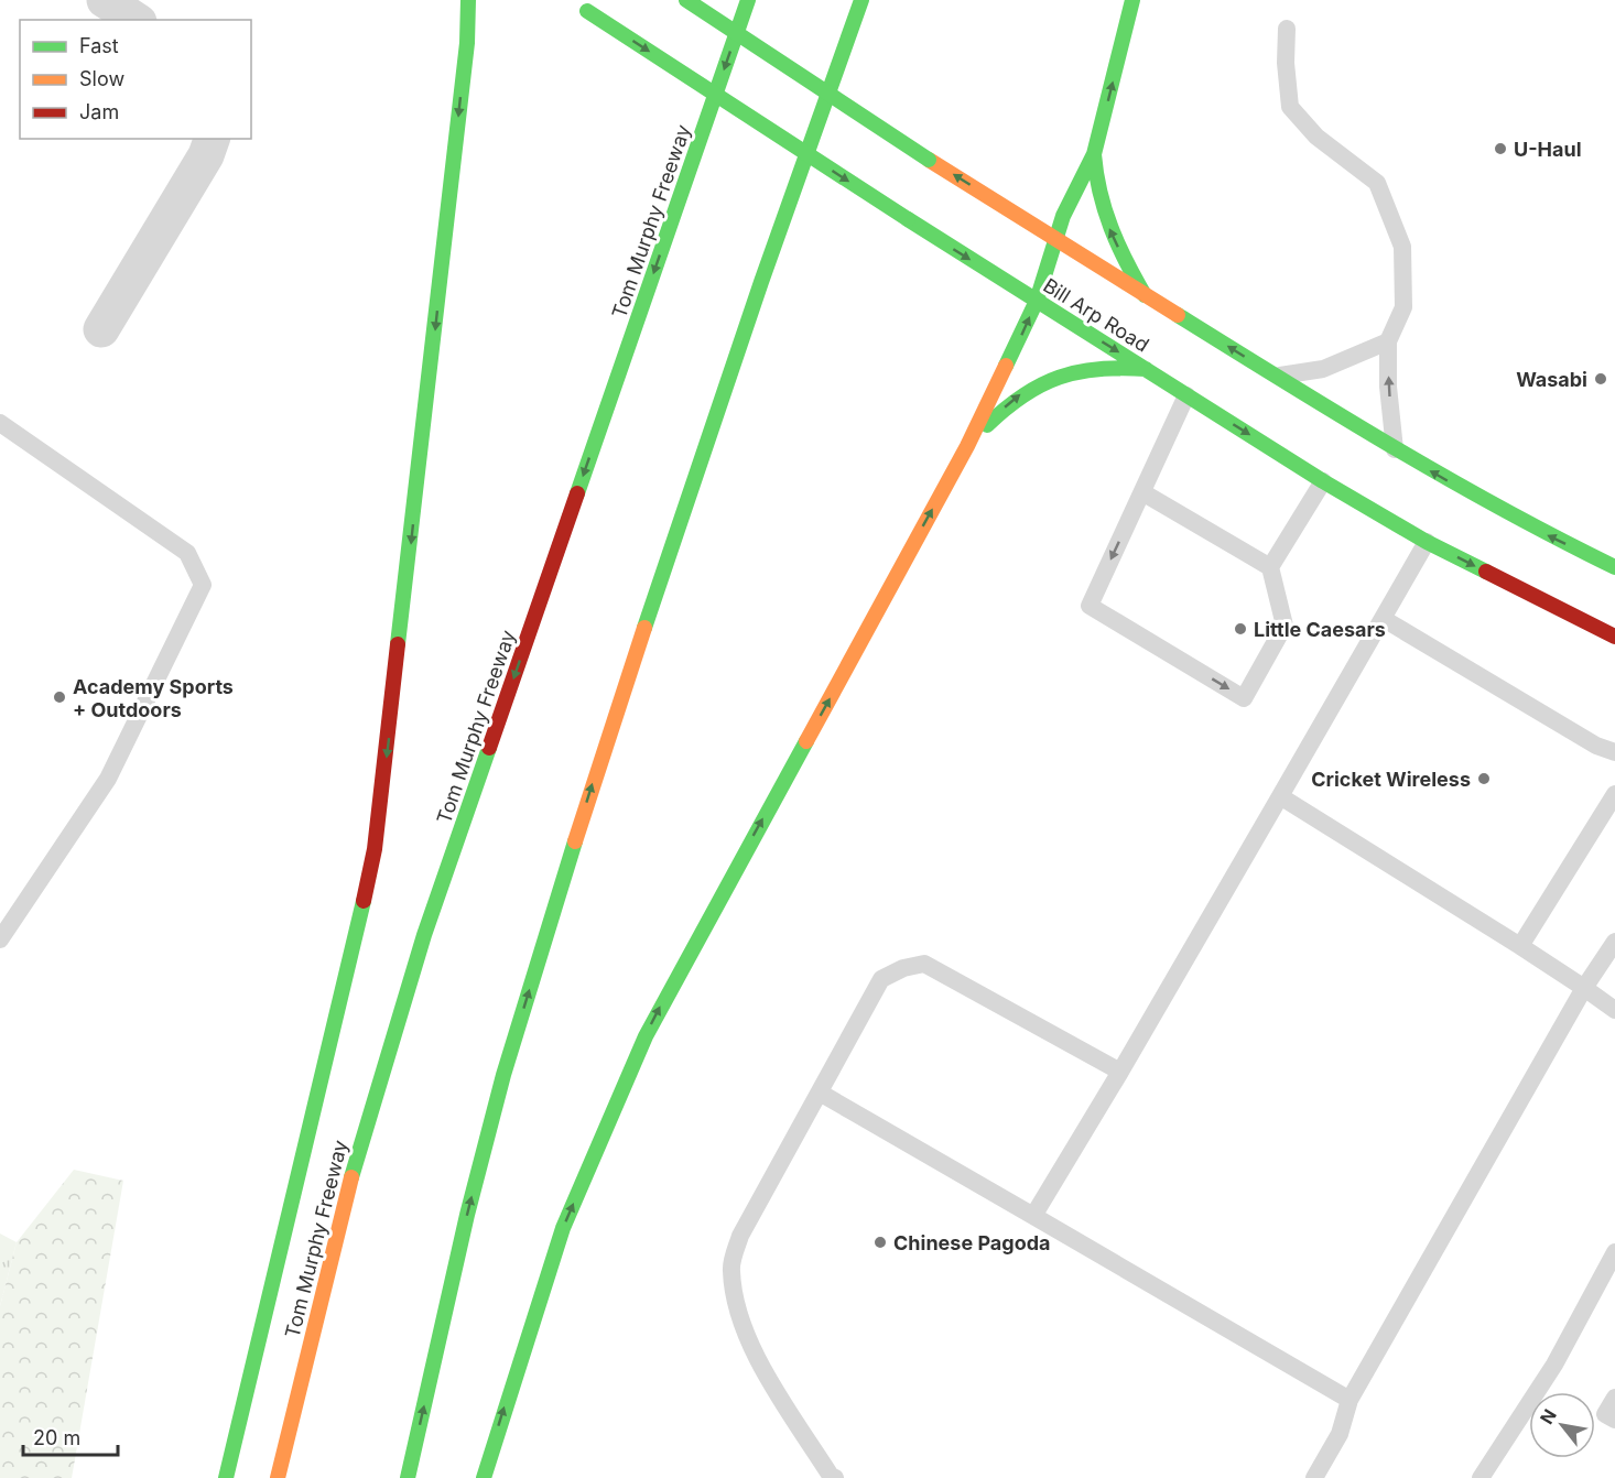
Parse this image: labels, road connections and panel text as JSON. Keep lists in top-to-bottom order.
{
  "streets": {
    "main road": ["Tom Murphy Freeway", "Bill Arp Road"]
  },
  "places": [
    "U-Haul",
    "Wasabi",
    "Little Caesars",
    "Academy Sports + Outdoors",
    "Cricket Wireless",
    "Chinese Pagoda"
  ],
  "legend": ["Fast", "Slow", "Jam"],
  "scale_bar": "20 m",
  "north": "top left"
}
